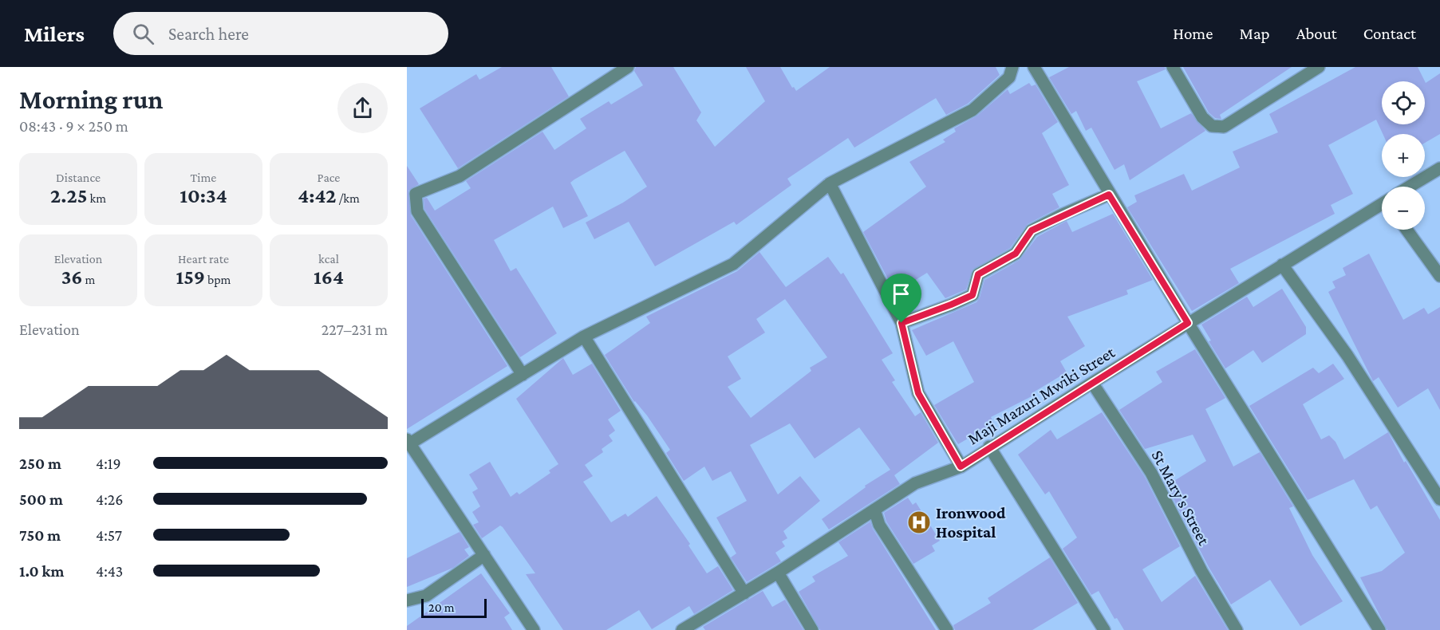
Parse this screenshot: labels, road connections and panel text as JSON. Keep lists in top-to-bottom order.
{
  "streets": {
    "street": ["Maji Mazuri Mwiki Street", "St Mary's Street"]
  },
  "crossings": [
    ["Maji Mazuri Mwiki Street", "St Mary's Street"]
  ],
  "places": {
    "hospital": ["Ironwood Hospital"]
  },
  "scale_bar": "20 m",
  "page": {
    "header": "Milers",
    "search": "Search here",
    "nav": [
      "Home",
      "Map",
      "About",
      "Contact"
    ],
    "heading": ["Morning run", "08:43 · 9 × 250 m"],
    "map_buttons": ["+", "−"],
    "stats": [
      ["Distance", "2.25 km"],
      ["Time", "10:34"],
      ["Pace", "4:42 /km"],
      ["Elevation", "36 m"],
      ["Heart rate", "159 bpm"],
      ["kcal", "164"]
    ],
    "chart": ["Elevation", "227–231 m"],
    "list": [
      {
        "name": "250 m",
        "note": "4:19"
      },
      {
        "name": "500 m",
        "note": "4:26"
      },
      {
        "name": "750 m",
        "note": "4:57"
      },
      {
        "name": "1.0 km",
        "note": "4:43"
      }
    ],
    "scale": "20 m"
  }
}
